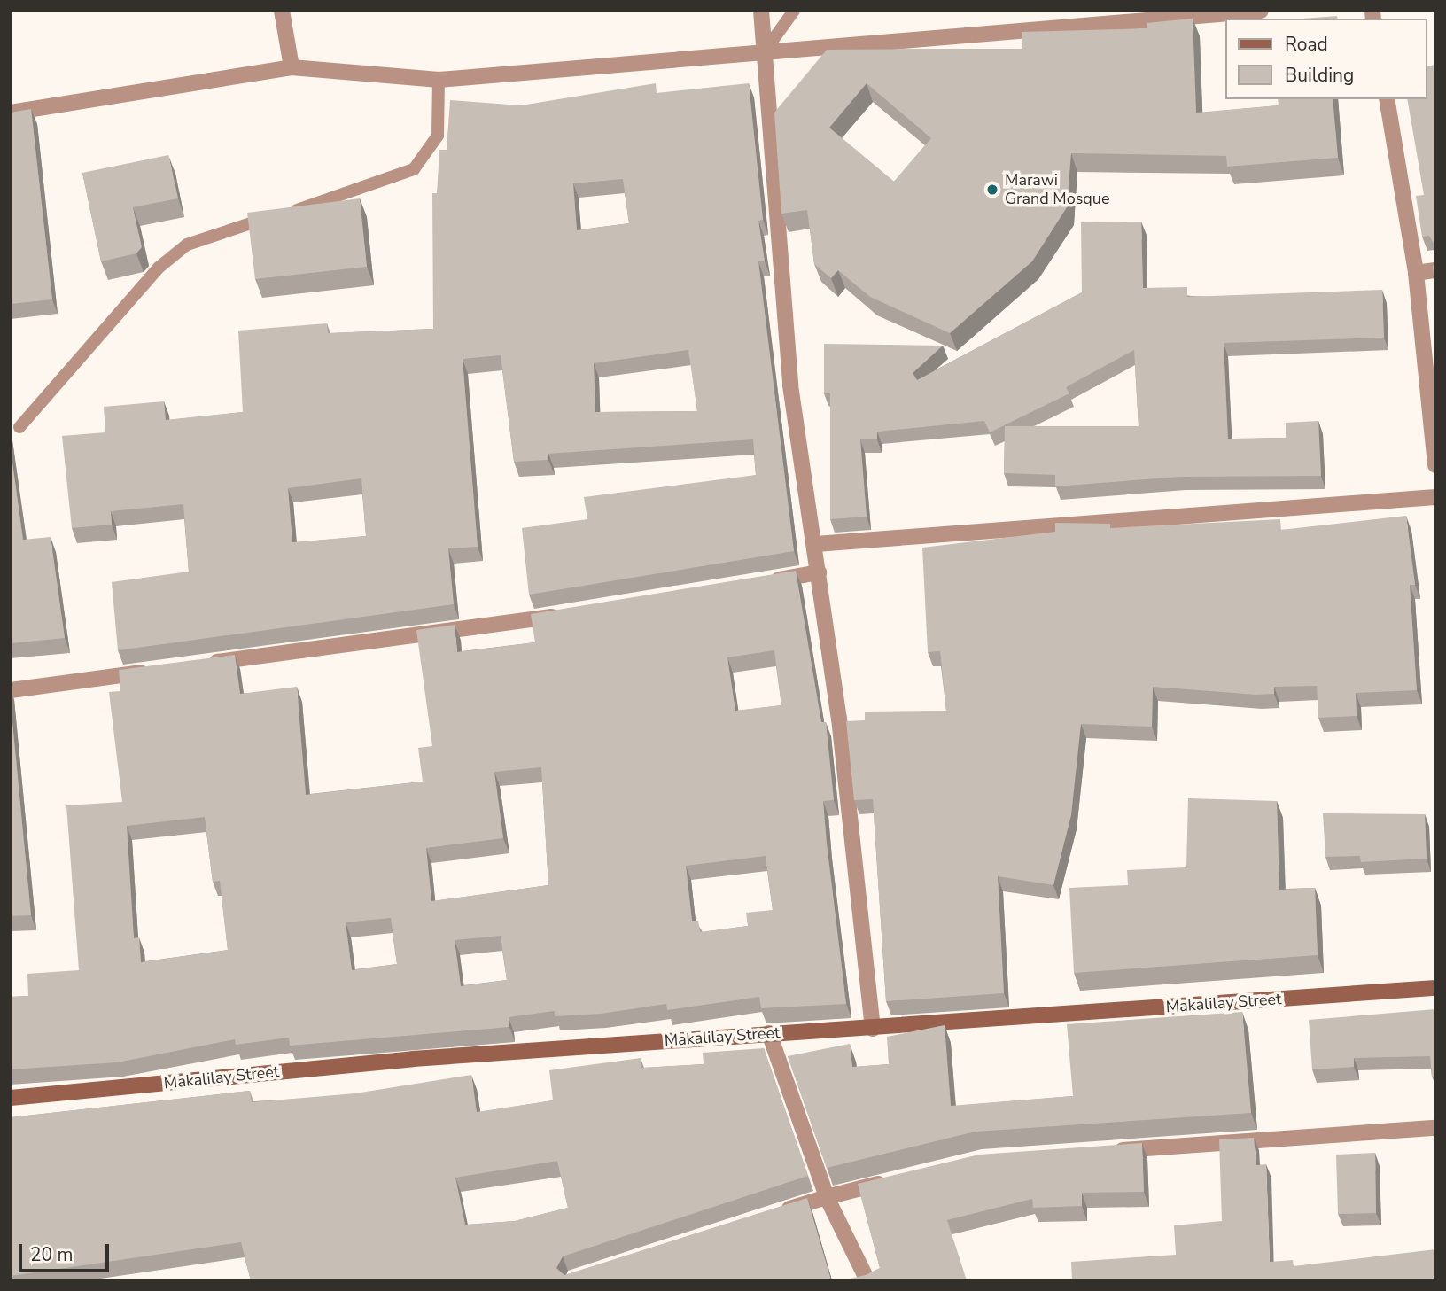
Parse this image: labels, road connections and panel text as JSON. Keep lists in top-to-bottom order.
{
  "streets": {
    "main road": ["Makalilay Street"]
  },
  "places": ["Marawi Grand Mosque"],
  "legend": ["Road", "Building"],
  "scale_bar": "20 m"
}
